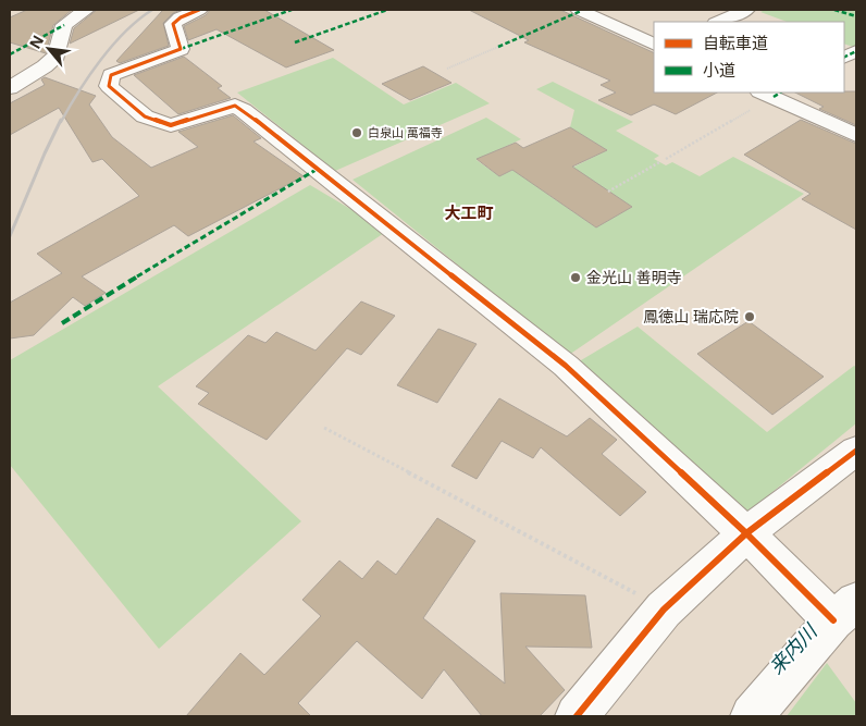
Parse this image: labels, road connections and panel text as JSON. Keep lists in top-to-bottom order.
{
  "districts": ["大工町"],
  "water": ["来内川"],
  "places": ["白泉山 萬福寺", "金光山 善明寺", "鳳徳山 瑞応院"],
  "legend": ["自転車道", "小道"],
  "north": "top left"
}
